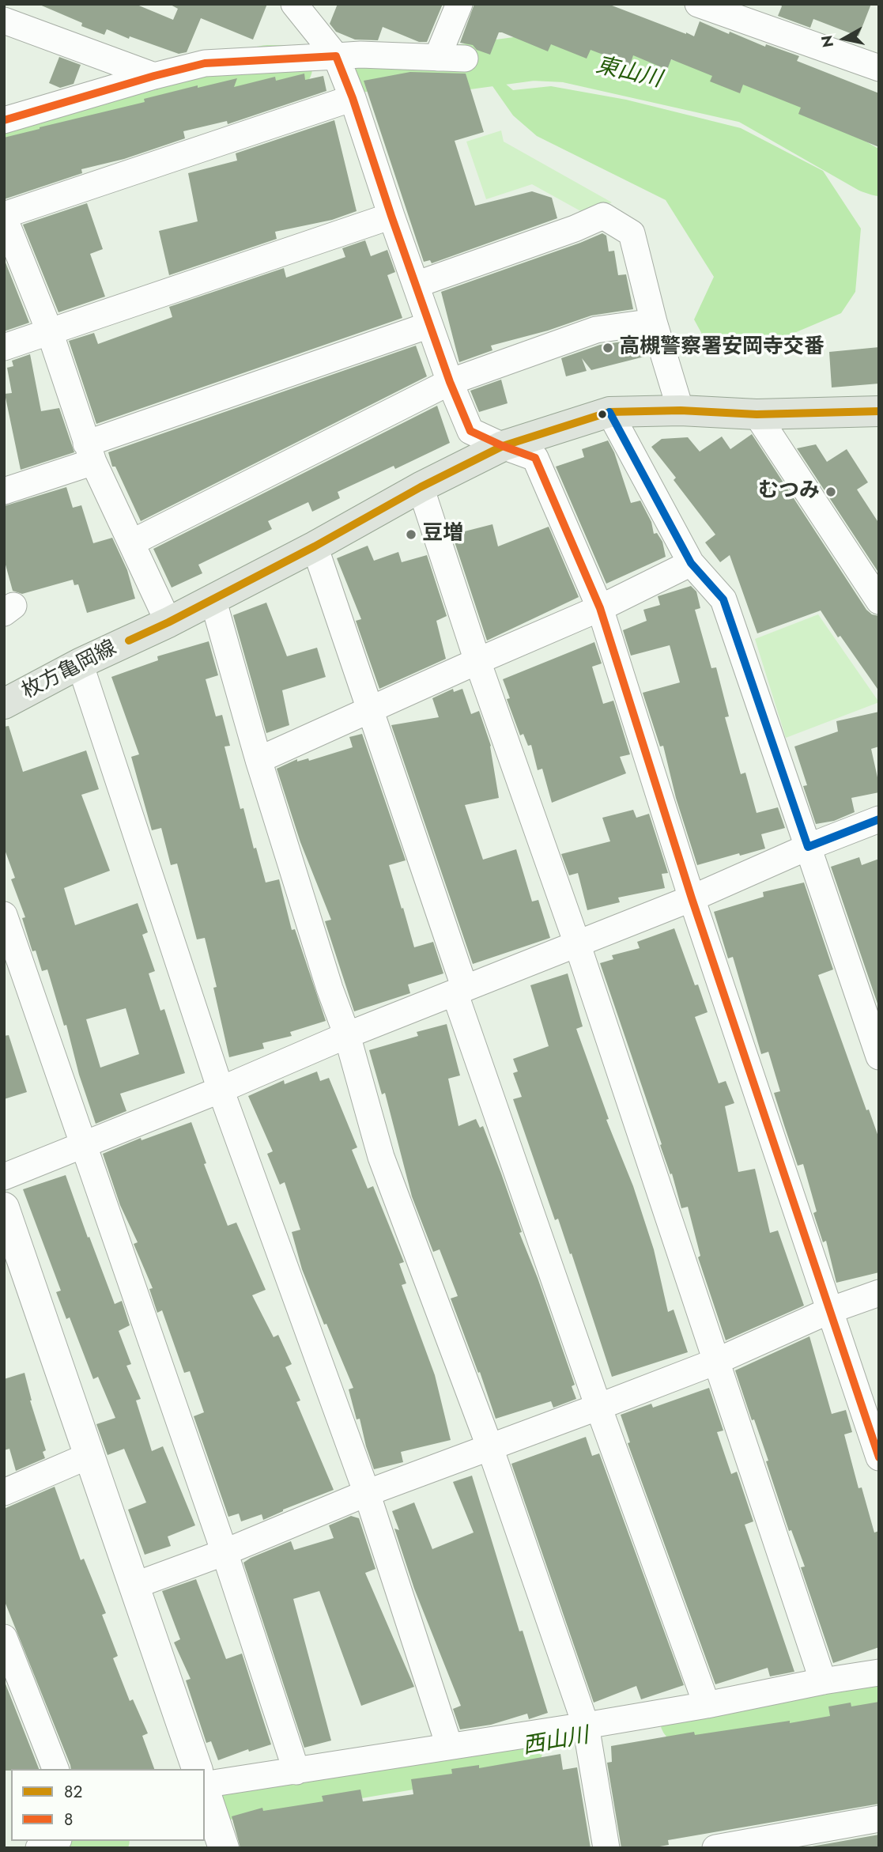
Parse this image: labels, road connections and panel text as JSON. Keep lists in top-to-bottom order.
{
  "streets": {
    "main road": ["枚方亀岡線"]
  },
  "water": ["東山川", "西山川"],
  "places": ["高槻警察署安岡寺交番", "むつみ", "豆増"],
  "lines": ["transit line 8", "transit line 82"],
  "legend": ["82", "8"],
  "north": "left"
}
